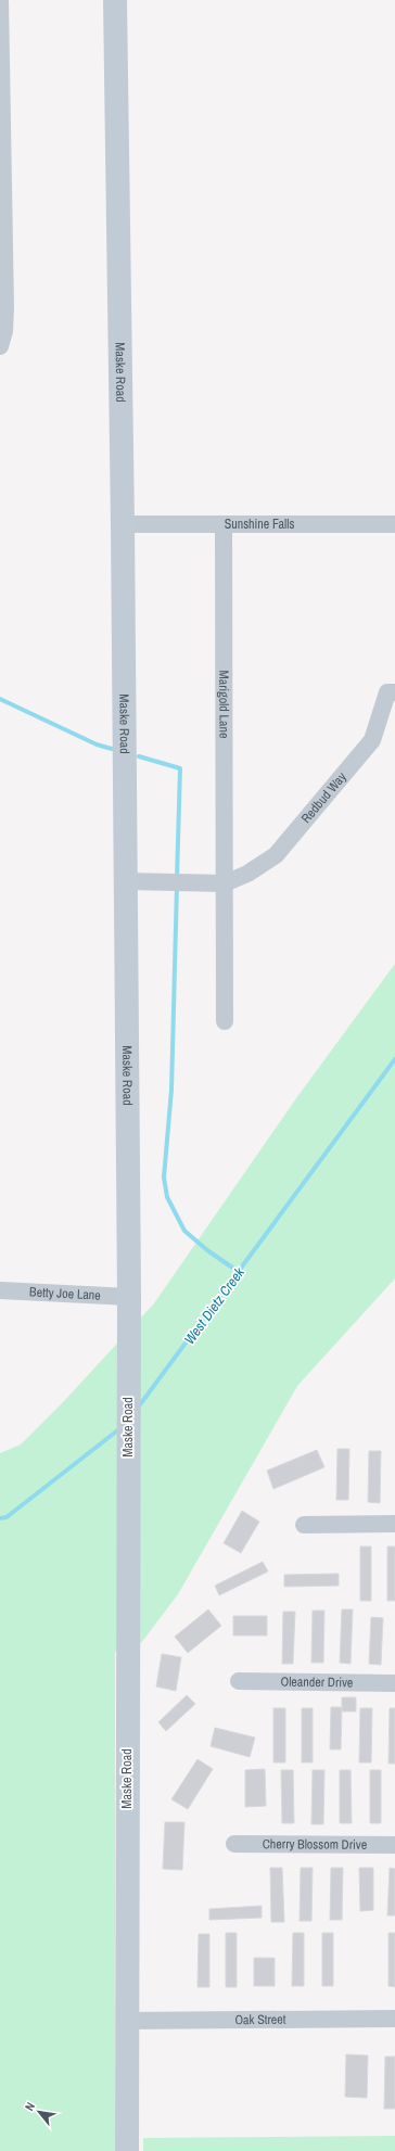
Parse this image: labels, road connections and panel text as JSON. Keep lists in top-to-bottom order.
{
  "streets": {
    "street": [
      "Maske Road",
      "Sunshine Falls",
      "Marigold Lane",
      "Redbud Way",
      "Betty Joe Lane",
      "Oleander Drive",
      "Cherry Blossom Drive",
      "Oak Street"
    ]
  },
  "crossings": [
    ["Maske Road", "Sunshine Falls"],
    ["Maske Road", "Betty Joe Lane"],
    ["Maske Road", "Oak Street"],
    ["Sunshine Falls", "Marigold Lane"],
    ["Marigold Lane", "Redbud Way"]
  ],
  "water": ["West Dietz Creek"],
  "north": "top left"
}
